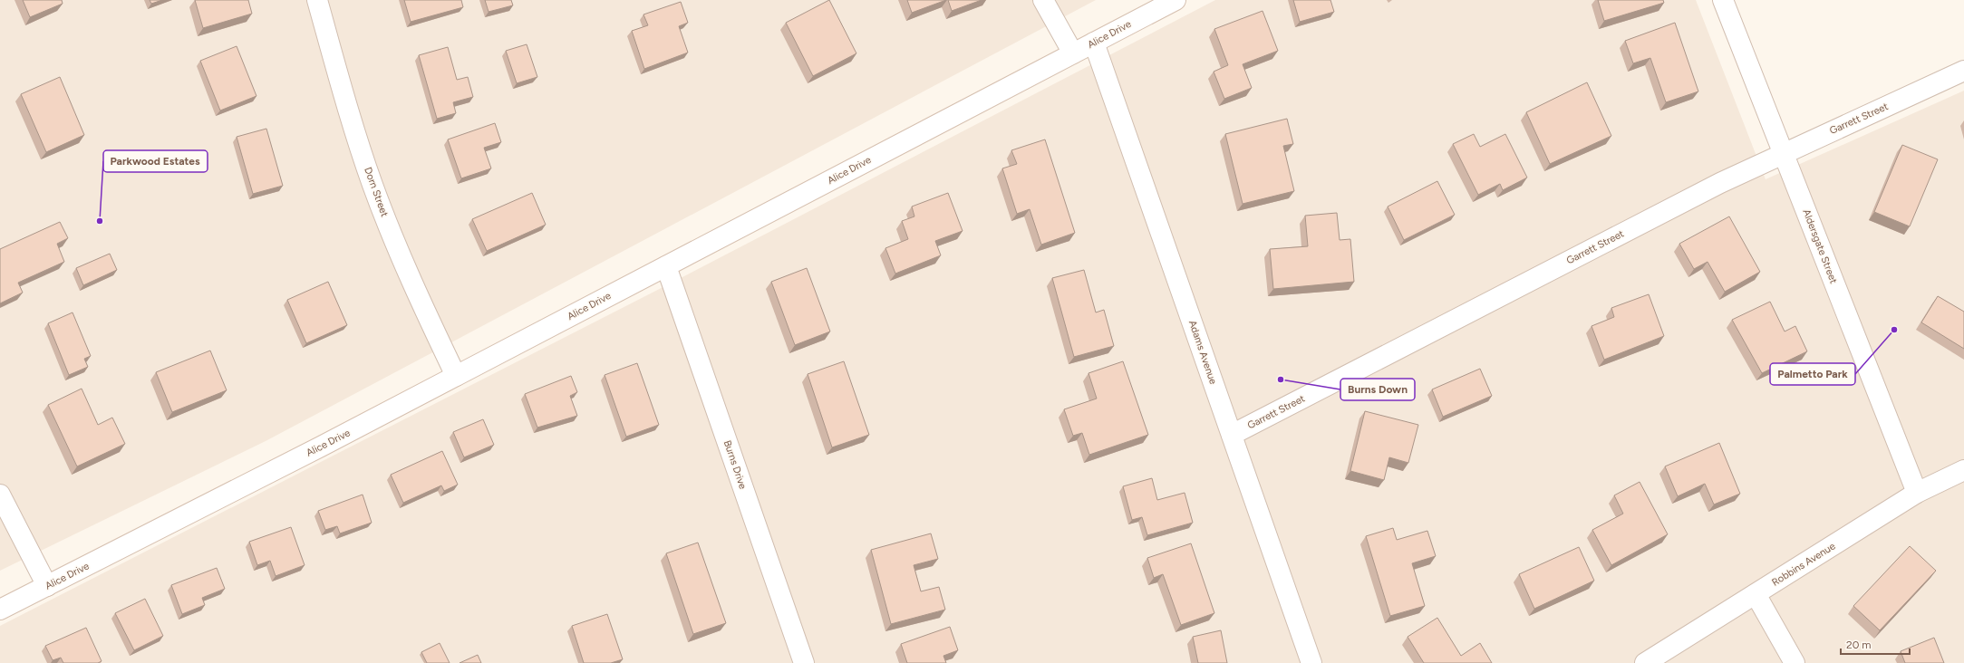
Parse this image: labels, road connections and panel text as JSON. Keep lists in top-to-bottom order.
{
  "streets": {
    "street": [
      "Alice Drive",
      "Garrett Street",
      "Dorn Street",
      "Aldersgate Street",
      "Adams Avenue",
      "Burns Drive",
      "Robbins Avenue"
    ]
  },
  "crossings": [
    ["Alice Drive", "Dorn Street"],
    ["Alice Drive", "Adams Avenue"],
    ["Alice Drive", "Burns Drive"],
    ["Garrett Street", "Aldersgate Street"],
    ["Garrett Street", "Adams Avenue"],
    ["Aldersgate Street", "Robbins Avenue"]
  ],
  "places": ["Parkwood Estates", "Palmetto Park", "Burns Down"],
  "scale_bar": "20 m"
}
